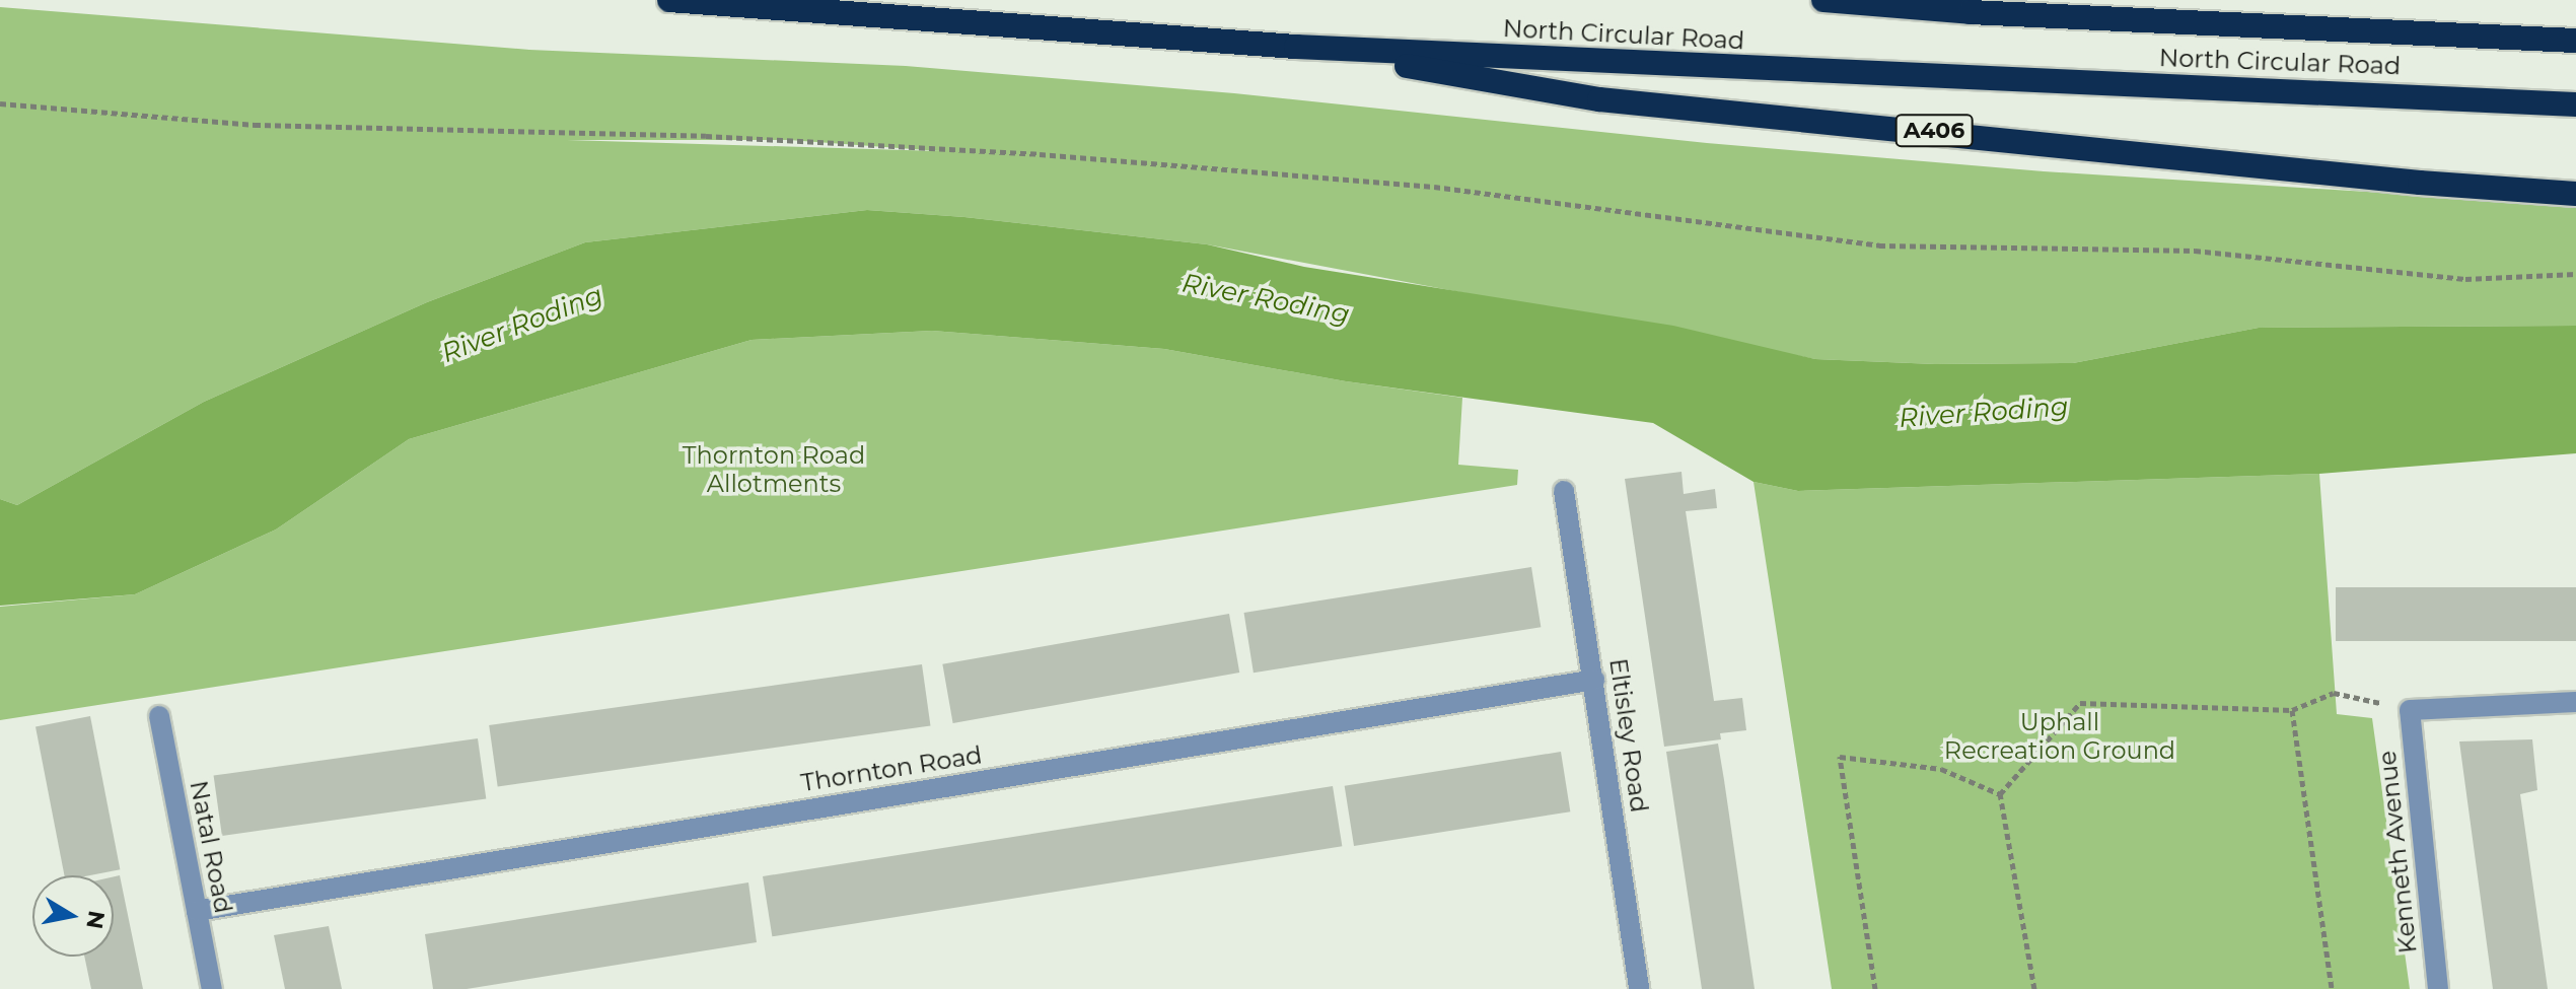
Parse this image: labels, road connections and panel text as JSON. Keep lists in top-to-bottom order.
{
  "streets": {
    "highway": ["North Circular Road", "A406"],
    "street": [
      "Eltisley Road",
      "Thornton Road",
      "Natal Road",
      "Kenneth Avenue"
    ]
  },
  "crossings": [
    ["North Circular Road", "A406"],
    ["Eltisley Road", "Thornton Road"],
    ["Thornton Road", "Natal Road"]
  ],
  "water": ["River Roding"],
  "parks": ["Thornton Road Allotments", "Uphall Recreation Ground"],
  "north": "right"
}
